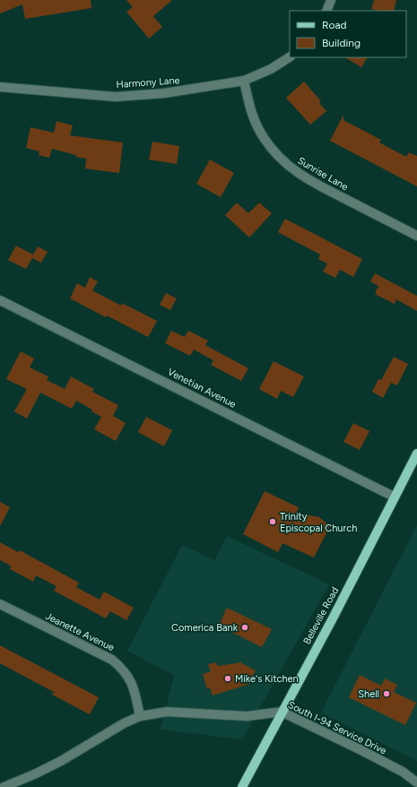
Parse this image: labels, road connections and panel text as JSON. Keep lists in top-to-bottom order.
{
  "streets": {
    "main road": ["Belleville Road"],
    "street": [
      "Harmony Lane",
      "Sunrise Lane",
      "Venetian Avenue",
      "Jeanette Avenue",
      "South I-94 Service Drive"
    ]
  },
  "crossings": [
    ["Harmony Lane", "Sunrise Lane"],
    ["Venetian Avenue", "Belleville Road"],
    ["Belleville Road", "South I-94 Service Drive"],
    ["Jeanette Avenue", "South I-94 Service Drive"]
  ],
  "places": [
    "Trinity Episcopal Church",
    "Comerica Bank",
    "Mike's Kitchen",
    "Shell"
  ],
  "legend": ["Road", "Building"]
}
